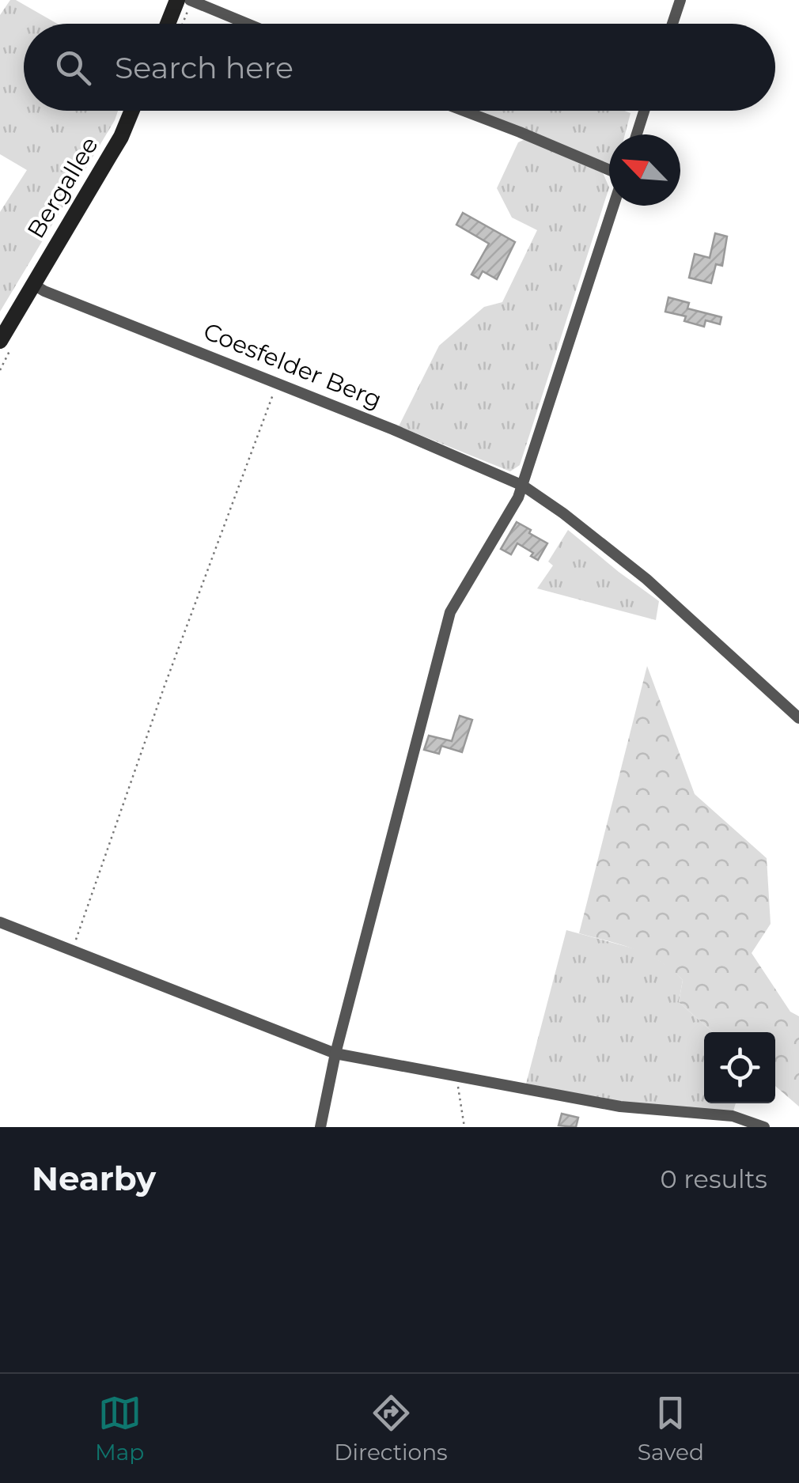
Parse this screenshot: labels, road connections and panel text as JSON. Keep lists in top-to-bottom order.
{
  "streets": {
    "street": ["Bergallee", "Coesfelder Berg"]
  },
  "crossings": [
    ["Bergallee", "Coesfelder Berg"]
  ],
  "north": "top left",
  "page": {
    "search": "Search here",
    "heading": ["Nearby", "0 results"],
    "nav": ["Map", "Directions", "Saved"]
  }
}
